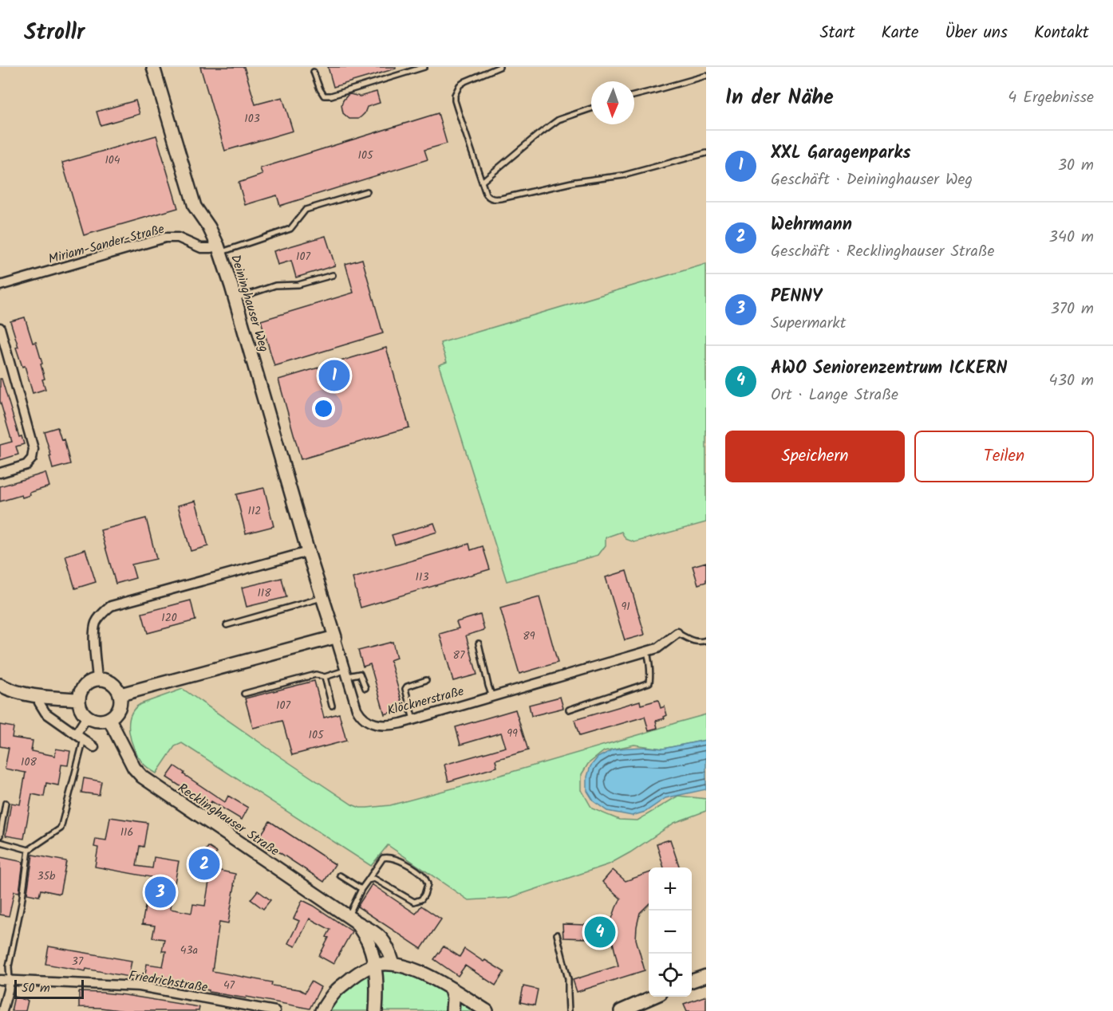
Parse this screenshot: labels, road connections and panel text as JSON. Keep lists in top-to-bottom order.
{
  "streets": {
    "main road": ["Deininghauser Weg", "Recklinghauser Straße"],
    "street": ["Miriam-Sander-Straße", "Klöcknerstraße", "Friedrichstraße"]
  },
  "crossings": [
    ["Miriam-Sander-Straße", "Deininghauser Weg"],
    ["Deininghauser Weg", "Klöcknerstraße"]
  ],
  "house_numbers": [
    "103",
    "105",
    "104",
    "107",
    "112",
    "113",
    "118",
    "91",
    "120",
    "89",
    "87",
    "107",
    "99",
    "105",
    "108",
    "116",
    "35b",
    "43a",
    "37",
    "47"
  ],
  "scale_bar": "50 m",
  "north": "bottom",
  "page": {
    "header": "Strollr",
    "nav": [
      "Start",
      "Karte",
      "Über uns",
      "Kontakt"
    ],
    "heading": ["In der Nähe", "4 Ergebnisse"],
    "list": [
      {
        "mark": "1",
        "name": "XXL Garagenparks",
        "note": "Geschäft · Deininghauser Weg",
        "value": "30 m"
      },
      {
        "mark": "2",
        "name": "Wehrmann",
        "note": "Geschäft · Recklinghauser Straße",
        "value": "340 m"
      },
      {
        "mark": "3",
        "name": "PENNY",
        "note": "Supermarkt",
        "value": "370 m"
      },
      {
        "mark": "4",
        "name": "AWO Seniorenzentrum ICKERN",
        "note": "Ort · Lange Straße",
        "value": "430 m"
      }
    ],
    "pins": [
      "1",
      "2",
      "3",
      "4"
    ],
    "buttons": ["Speichern", "Teilen"],
    "map_buttons": ["+", "−"],
    "scale": "50 m"
  }
}
